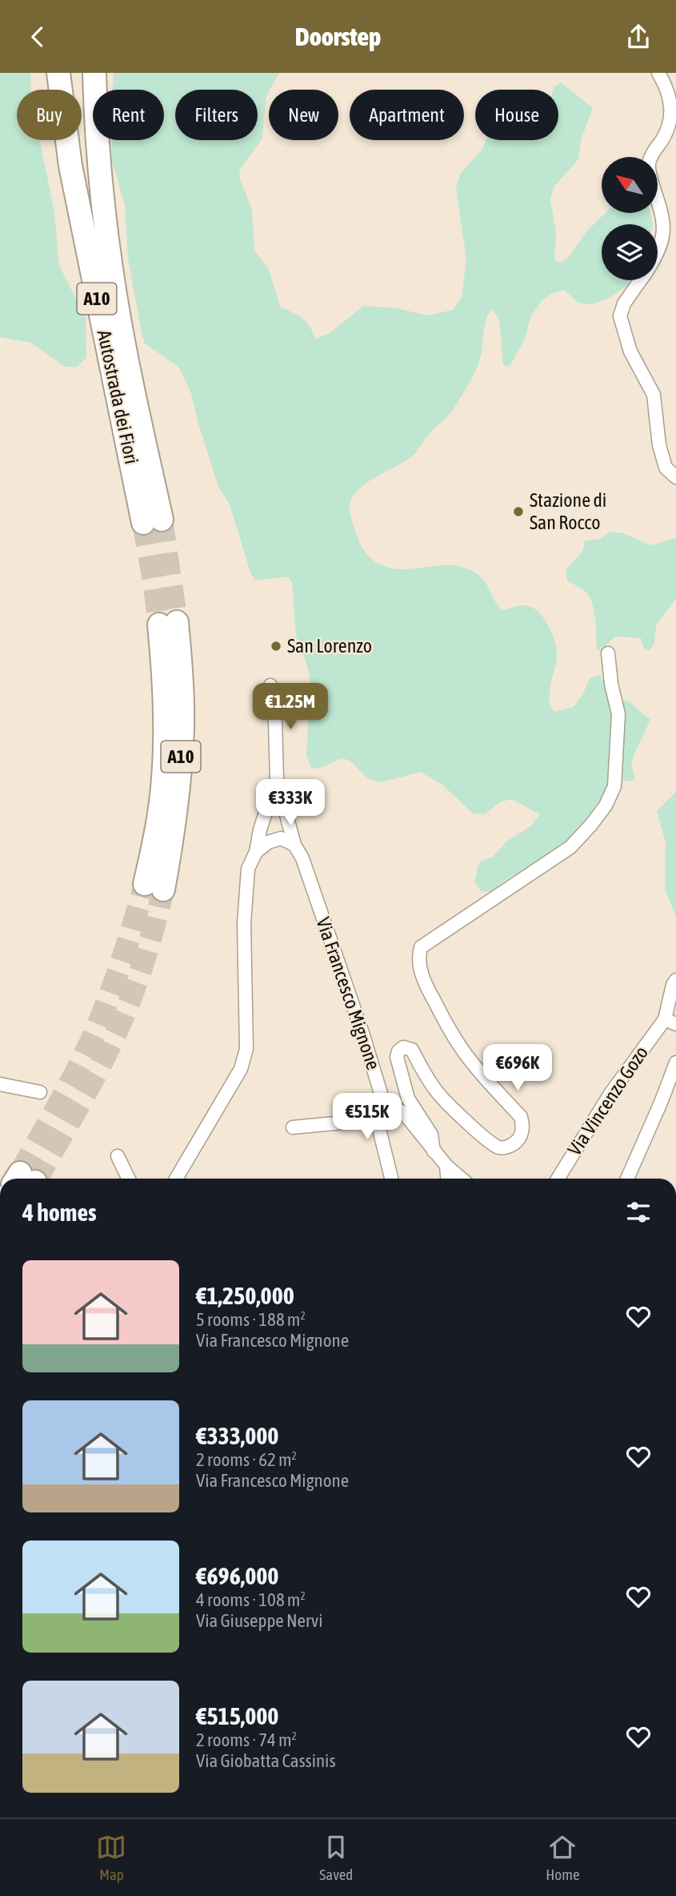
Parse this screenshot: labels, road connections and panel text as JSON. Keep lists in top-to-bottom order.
{
  "streets": {
    "highway": ["A10", "Autostrada dei Fiori"],
    "street": ["Via Francesco Mignone", "Via Vincenzo Gozo"]
  },
  "places": ["Stazione di San Rocco", "San Lorenzo"],
  "north": "top left",
  "page": {
    "header": "Doorstep",
    "chip": [
      "Buy",
      "Rent",
      "Filters",
      "New",
      "Apartment",
      "House"
    ],
    "price": [
      "€1.25M",
      "€333K",
      "€696K",
      "€515K"
    ],
    "heading": "4 homes",
    "list": [
      {
        "name": "€1,250,000",
        "note": "5 rooms · 188 m² · Via Francesco Mignone"
      },
      {
        "name": "€333,000",
        "note": "2 rooms · 62 m² · Via Francesco Mignone"
      },
      {
        "name": "€696,000",
        "note": "4 rooms · 108 m² · Via Giuseppe Nervi"
      },
      {
        "name": "€515,000",
        "note": "2 rooms · 74 m² · Via Giobatta Cassinis"
      }
    ],
    "tabs": ["Map", "Saved", "Home"]
  }
}
